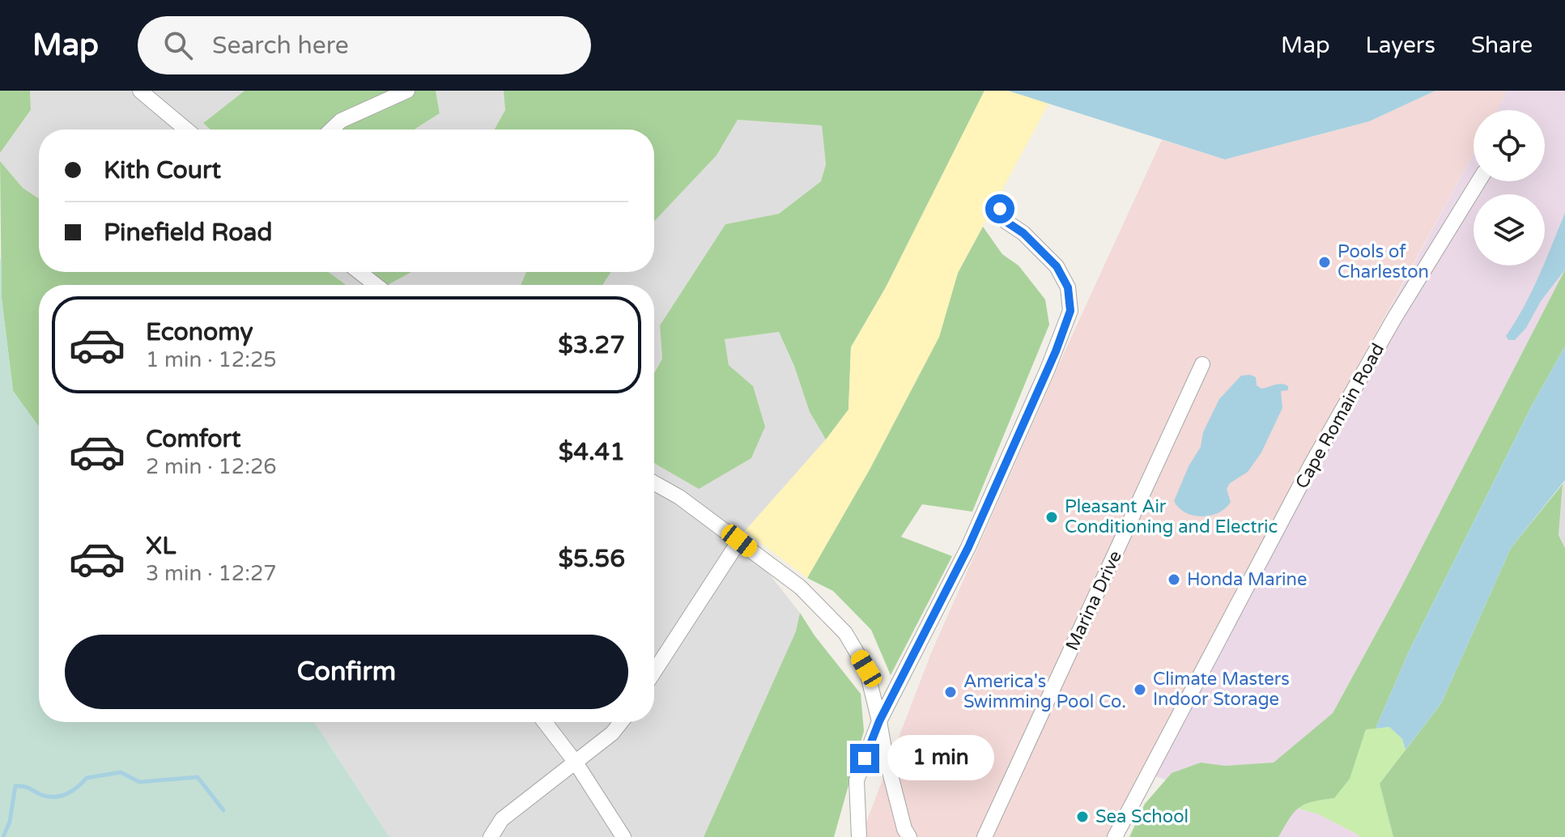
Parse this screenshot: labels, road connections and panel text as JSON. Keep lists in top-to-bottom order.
{
  "streets": {
    "street": ["Cape Romain Road", "Marina Drive"]
  },
  "places": [
    "Pools of Charleston",
    "Pleasant Air Conditioning and Electric",
    "Honda Marine",
    "Climate Masters Indoor Storage",
    "America's Swimming Pool Co.",
    "Sea School"
  ],
  "page": {
    "header": "Map",
    "search": "Search here",
    "nav": ["Map", "Layers", "Share"],
    "banner": ["Kith Court", "Pinefield Road"],
    "list": [
      {
        "name": "Economy",
        "note": "1 min · 12:25",
        "value": "$3.27"
      },
      {
        "name": "Comfort",
        "note": "2 min · 12:26",
        "value": "$4.41"
      },
      {
        "name": "XL",
        "note": "3 min · 12:27",
        "value": "$5.56"
      }
    ],
    "buttons": "Confirm",
    "bubble": "1 min"
  }
}
